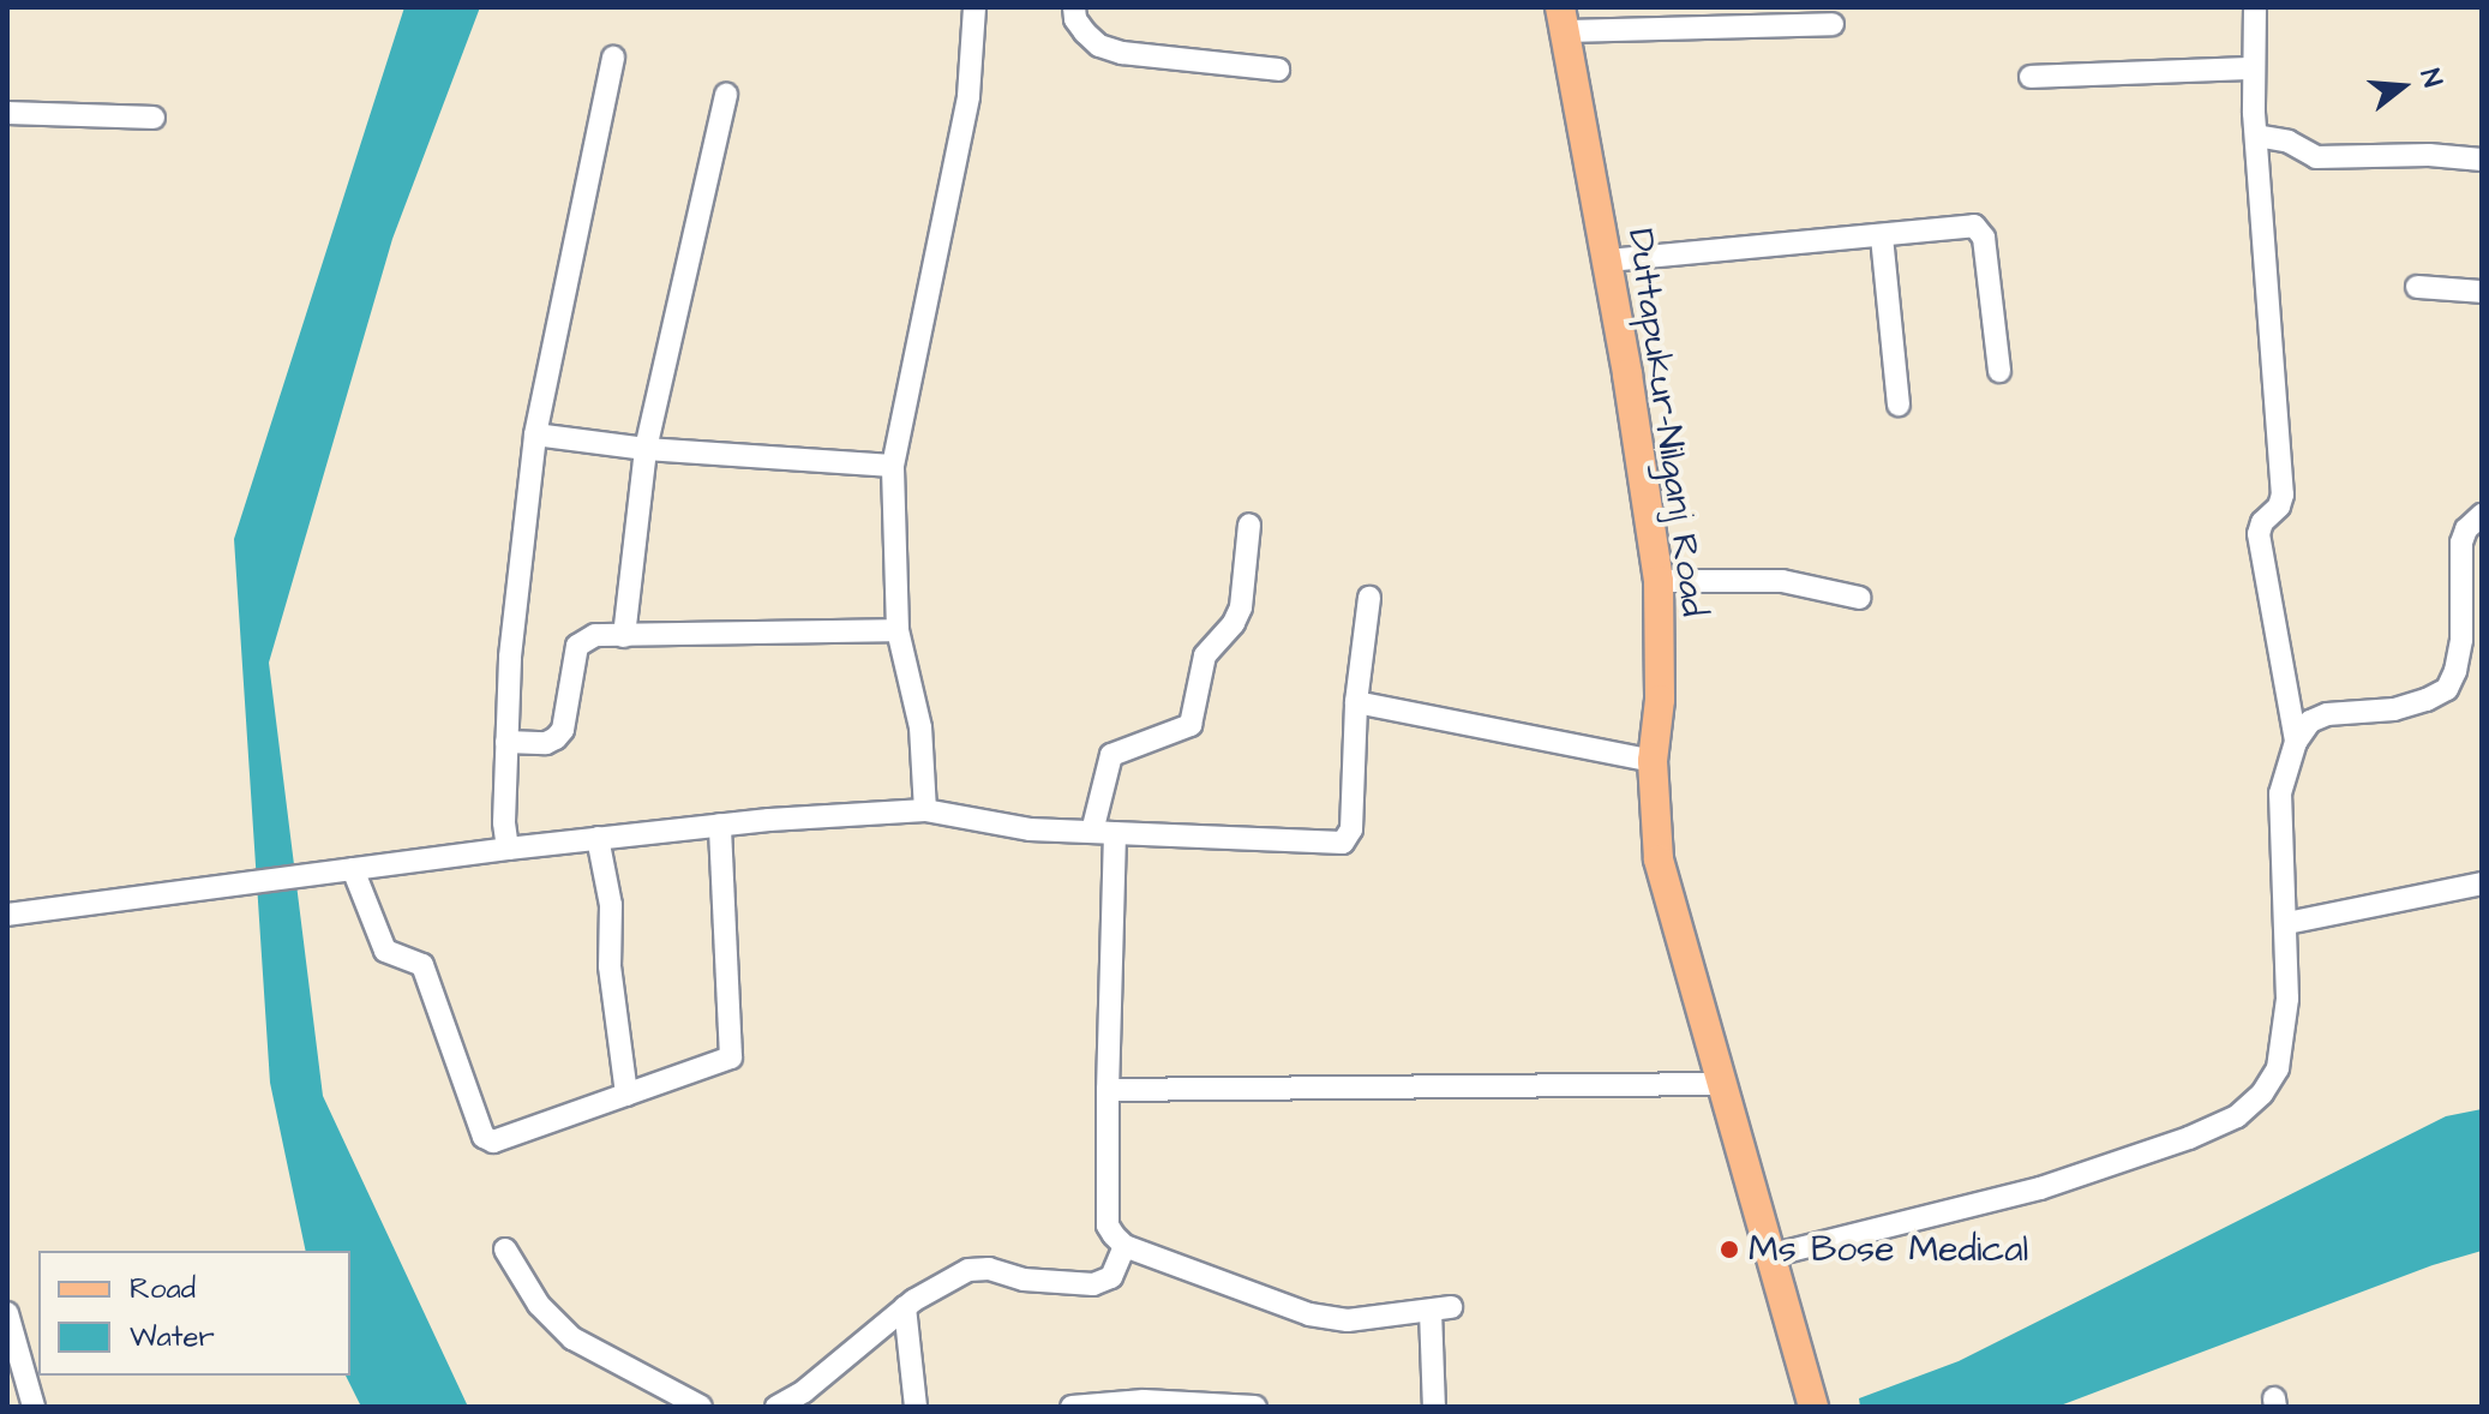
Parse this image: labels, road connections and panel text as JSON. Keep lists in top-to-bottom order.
{
  "streets": {
    "main road": ["Duttapukur-Nilganj Road"]
  },
  "places": ["Ms Bose Medical"],
  "legend": ["Road", "Water"],
  "north": "right"
}
